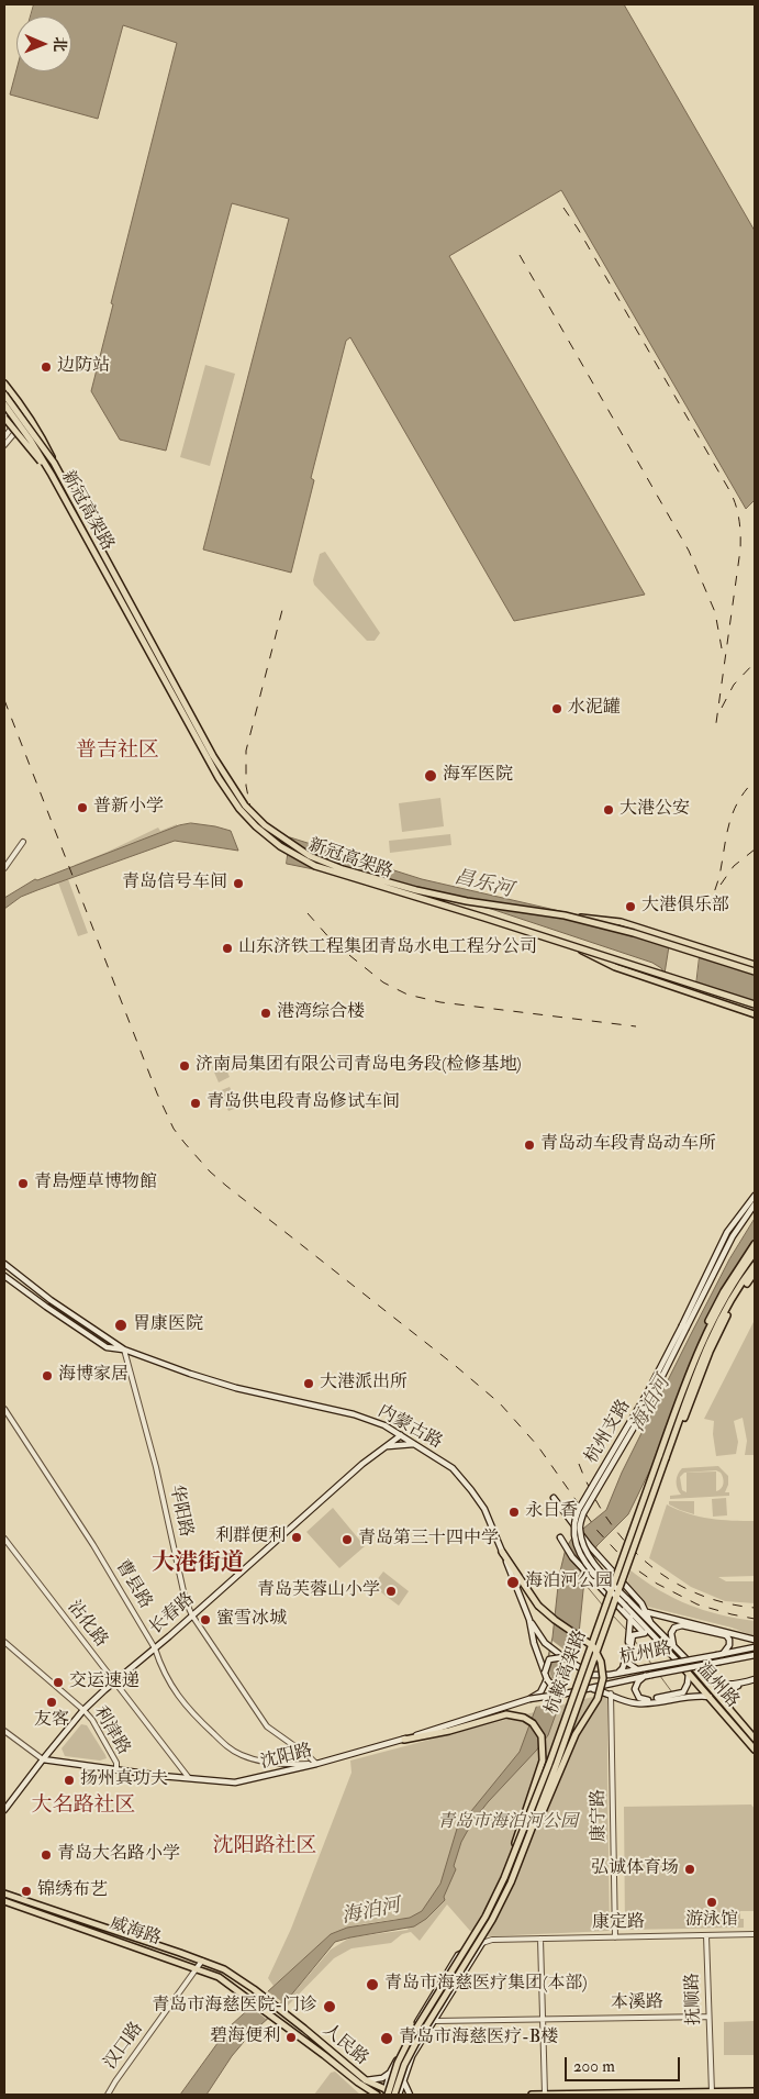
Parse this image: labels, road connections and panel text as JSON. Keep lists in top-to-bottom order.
{
  "streets": {
    "main road": [
      "新冠高架路",
      "内蒙古路",
      "杭州支路",
      "长春路",
      "杭州路",
      "杭鞍高架路",
      "温州路",
      "沈阳路",
      "威海路",
      "人民路"
    ],
    "street": [
      "华阳路",
      "曹县路",
      "沾化路",
      "利津路",
      "康宁路",
      "康定路",
      "抚顺路",
      "本溪路",
      "汉口路"
    ]
  },
  "crossings": [
    ["内蒙古路", "华阳路"],
    ["内蒙古路", "长春路"],
    ["内蒙古路", "杭州路"],
    ["杭州支路", "温州路"],
    ["华阳路", "曹县路"],
    ["华阳路", "长春路"],
    ["华阳路", "沈阳路"],
    ["曹县路", "长春路"],
    ["曹县路", "沈阳路"],
    ["长春路", "沾化路"],
    ["长春路", "利津路"],
    ["长春路", "沈阳路"],
    ["沾化路", "沈阳路"],
    ["杭州路", "沈阳路"],
    ["杭鞍高架路", "人民路"],
    ["利津路", "沈阳路"],
    ["康宁路", "康定路"],
    ["康定路", "抚顺路"],
    ["威海路", "人民路"],
    ["威海路", "汉口路"],
    ["抚顺路", "本溪路"]
  ],
  "districts": [
    "普吉社区",
    "大港街道",
    "大名路社区",
    "沈阳路社区"
  ],
  "water": ["昌乐河", "海泊河"],
  "parks": ["青岛市海泊河公园"],
  "places": [
    "边防站",
    "水泥罐",
    "海军医院",
    "普新小学",
    "大港公安",
    "青岛信号车间",
    "大港俱乐部",
    "山东济铁工程集团青岛水电工程分公司",
    "港湾综合楼",
    "济南局集团有限公司青岛电务段(检修基地)",
    "青岛供电段青岛修试车间",
    "青岛动车段青岛动车所",
    "青島煙草博物館",
    "胃康医院",
    "海博家居",
    "大港派出所",
    "永日香",
    "利群便利",
    "青岛第三十四中学",
    "海泊河公园",
    "青岛芙蓉山小学",
    "蜜雪冰城",
    "交运速递",
    "友客",
    "扬州真功夫",
    "青岛大名路小学",
    "弘诚体育场",
    "锦绣布艺",
    "游泳馆",
    "青岛市海慈医疗集团(本部)",
    "青岛市海慈医院-门诊",
    "碧海便利",
    "青岛市海慈医疗-B楼"
  ],
  "scale_bar": "200 m",
  "north": "right"
}
